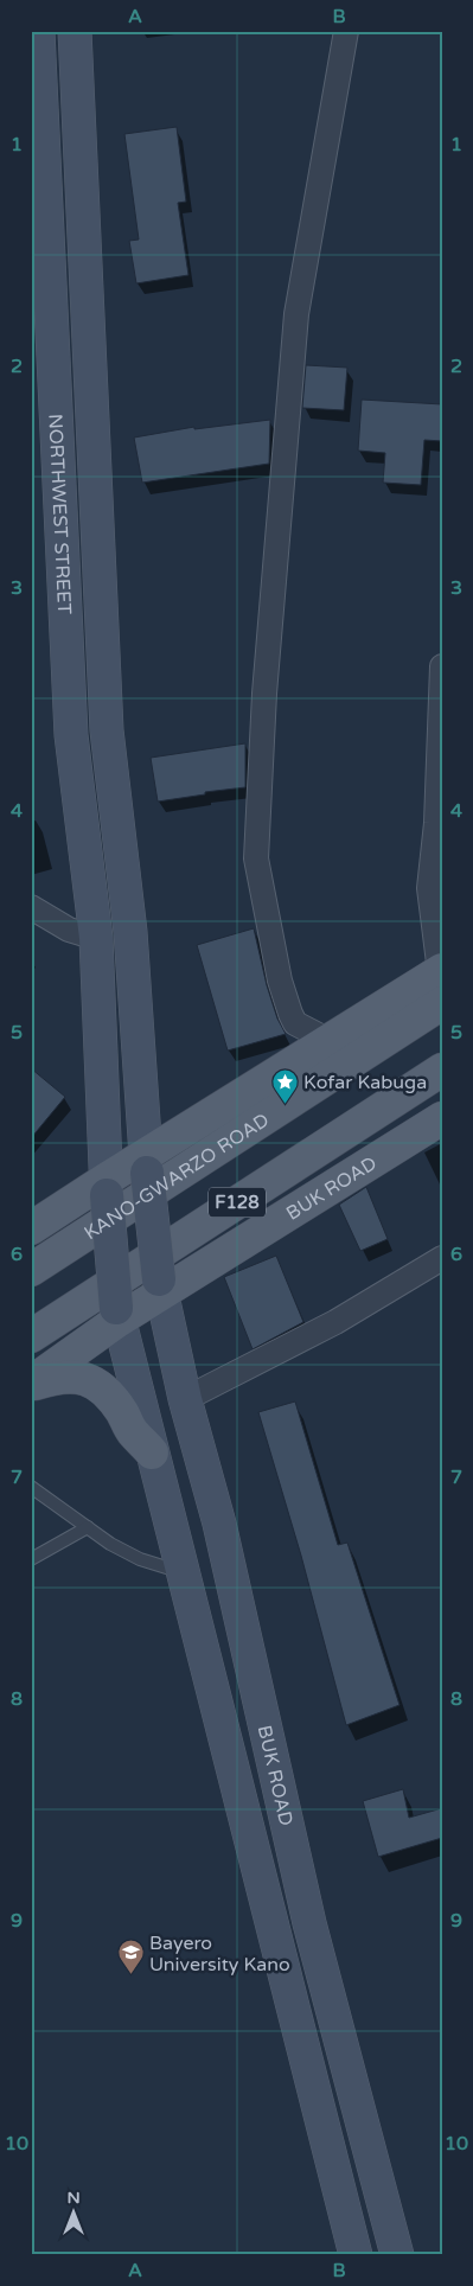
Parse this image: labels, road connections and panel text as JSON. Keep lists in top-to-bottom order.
{
  "streets": {
    "main road": [
      "NORTHWEST STREET",
      "KANO-GWARZO ROAD",
      "BUK ROAD",
      "F128"
    ]
  },
  "crossings": [
    ["NORTHWEST STREET", "BUK ROAD"]
  ],
  "places": {
    "place": ["Kofar Kabuga"],
    "school or university": ["Bayero University Kano"]
  },
  "north": "top",
  "grid": {
    "columns": ["A", "B"],
    "rows": [
      "1",
      "2",
      "3",
      "4",
      "5",
      "6",
      "7",
      "8",
      "9",
      "10"
    ]
  }
}
